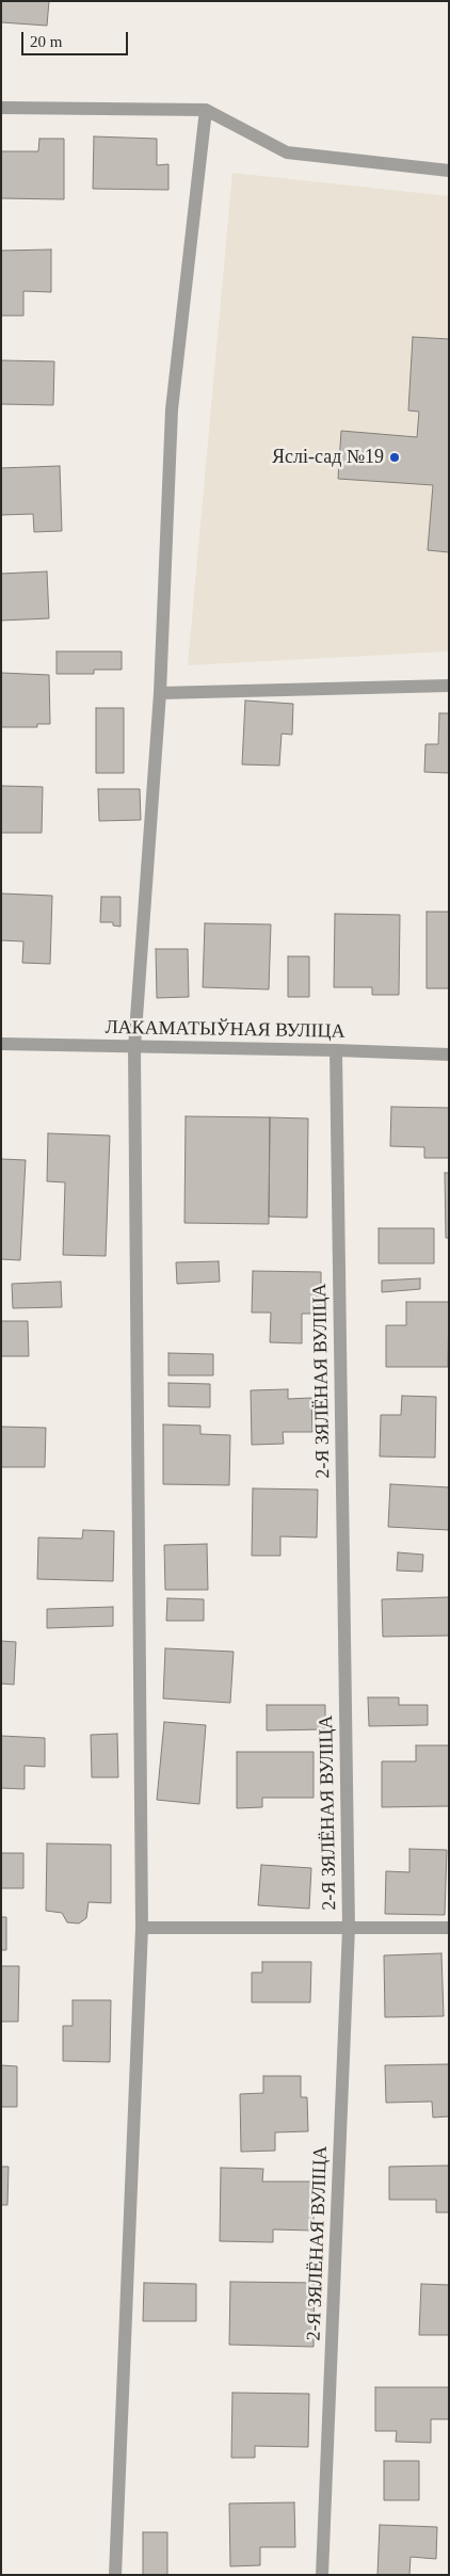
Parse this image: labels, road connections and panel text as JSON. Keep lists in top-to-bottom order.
{
  "streets": {
    "street": ["ЛАКАМАТЫЎНАЯ ВУЛІЦА", "2-Я ЗЯЛЁНАЯ ВУЛІЦА"]
  },
  "crossings": [
    ["ЛАКАМАТЫЎНАЯ ВУЛІЦА", "2-Я ЗЯЛЁНАЯ ВУЛІЦА"]
  ],
  "places": ["Яслі-сад №19"],
  "scale_bar": "20 m"
}
